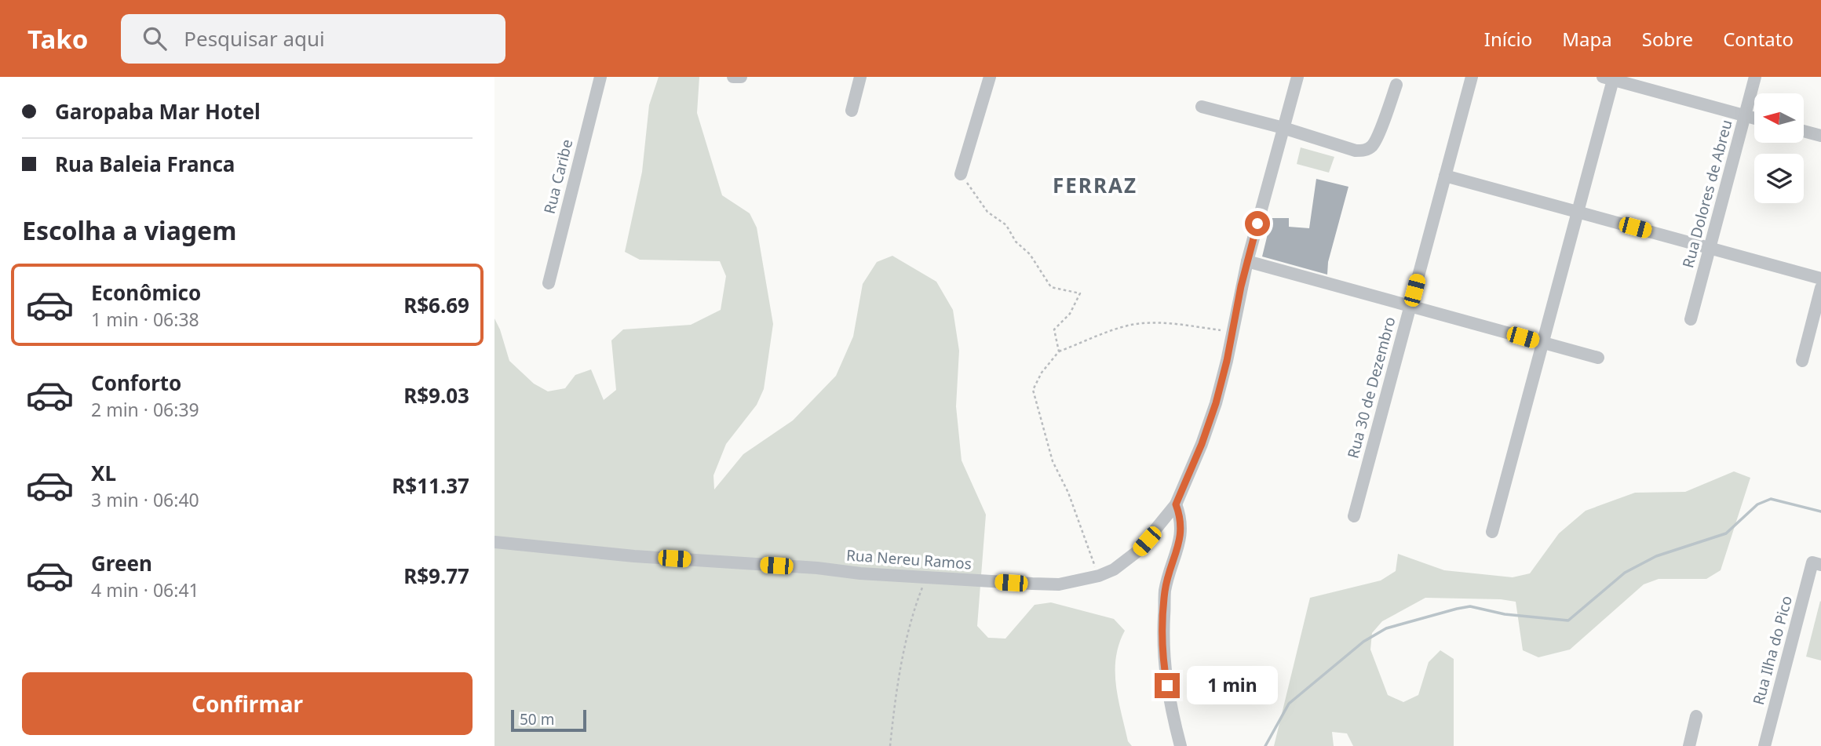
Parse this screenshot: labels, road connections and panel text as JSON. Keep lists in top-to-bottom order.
{
  "streets": {
    "street": [
      "Rua Caribe",
      "Rua Dolores de Abreu",
      "Rua 30 de Dezembro",
      "Rua Nereu Ramos",
      "Rua Ilha do Pico"
    ]
  },
  "districts": ["FERRAZ"],
  "scale_bar": "50 m",
  "north": "left",
  "page": {
    "header": "Tako",
    "search": "Pesquisar aqui",
    "nav": [
      "Início",
      "Mapa",
      "Sobre",
      "Contato"
    ],
    "banner": ["Garopaba Mar Hotel", "Rua Baleia Franca"],
    "heading": "Escolha a viagem",
    "list": [
      {
        "name": "Econômico",
        "note": "1 min · 06:38",
        "value": "R$6.69"
      },
      {
        "name": "Conforto",
        "note": "2 min · 06:39",
        "value": "R$9.03"
      },
      {
        "name": "XL",
        "note": "3 min · 06:40",
        "value": "R$11.37"
      },
      {
        "name": "Green",
        "note": "4 min · 06:41",
        "value": "R$9.77"
      }
    ],
    "buttons": "Confirmar",
    "bubble": "1 min",
    "scale": "50 m"
  }
}
